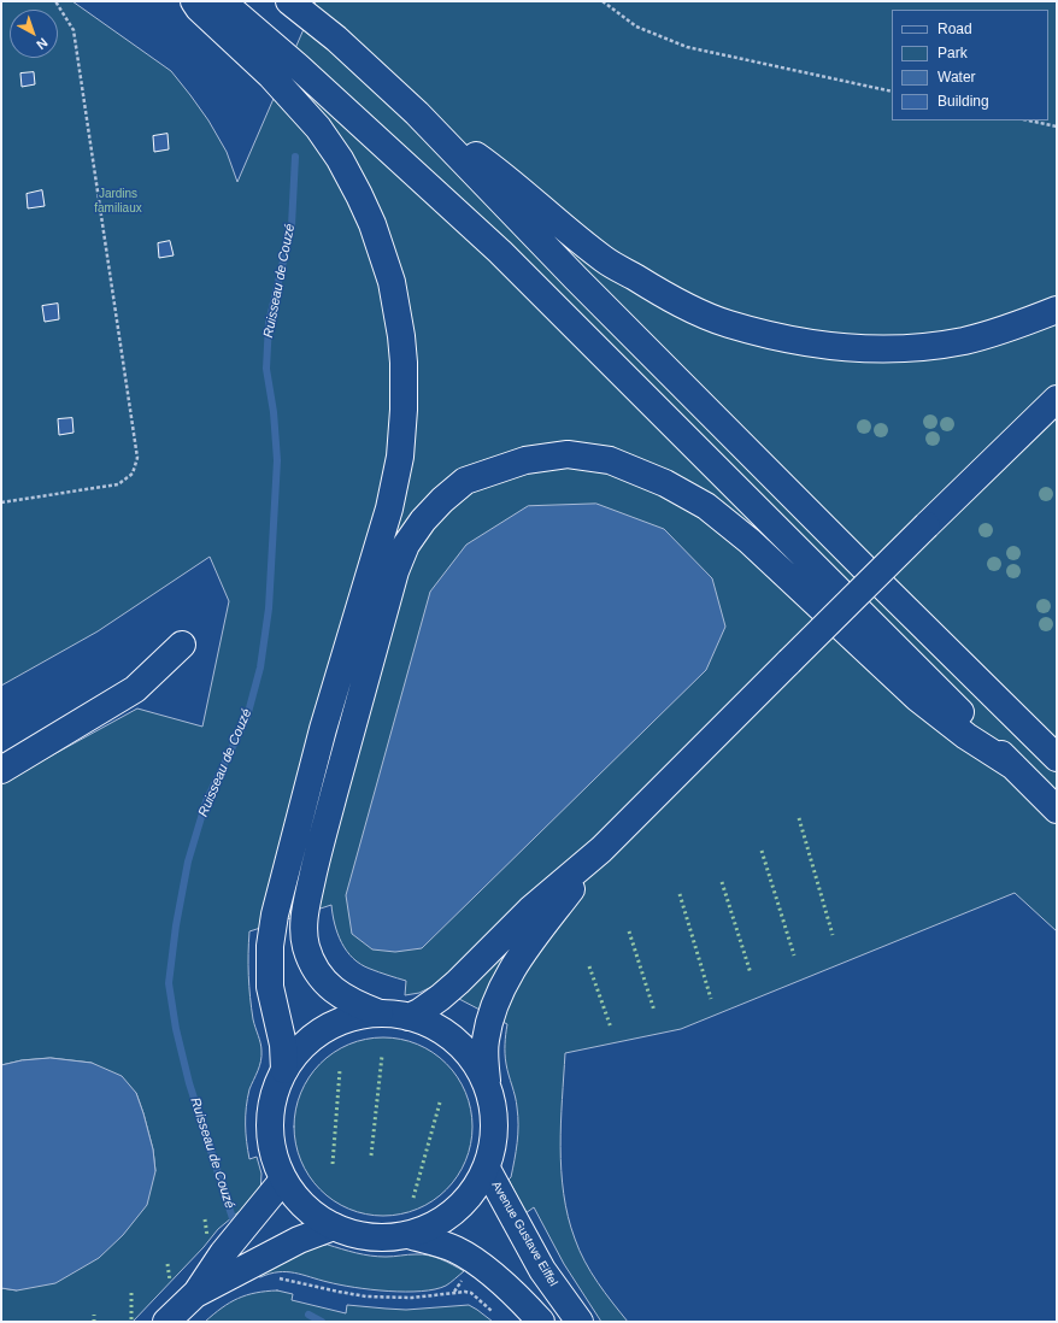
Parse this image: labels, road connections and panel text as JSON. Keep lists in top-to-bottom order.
{
  "streets": {
    "main road": ["Avenue Gustave Eiffel"]
  },
  "water": ["Ruisseau de Couzé"],
  "parks": ["Jardins familiaux"],
  "legend": [
    "Road",
    "Park",
    "Water",
    "Building"
  ],
  "north": "bottom right"
}
